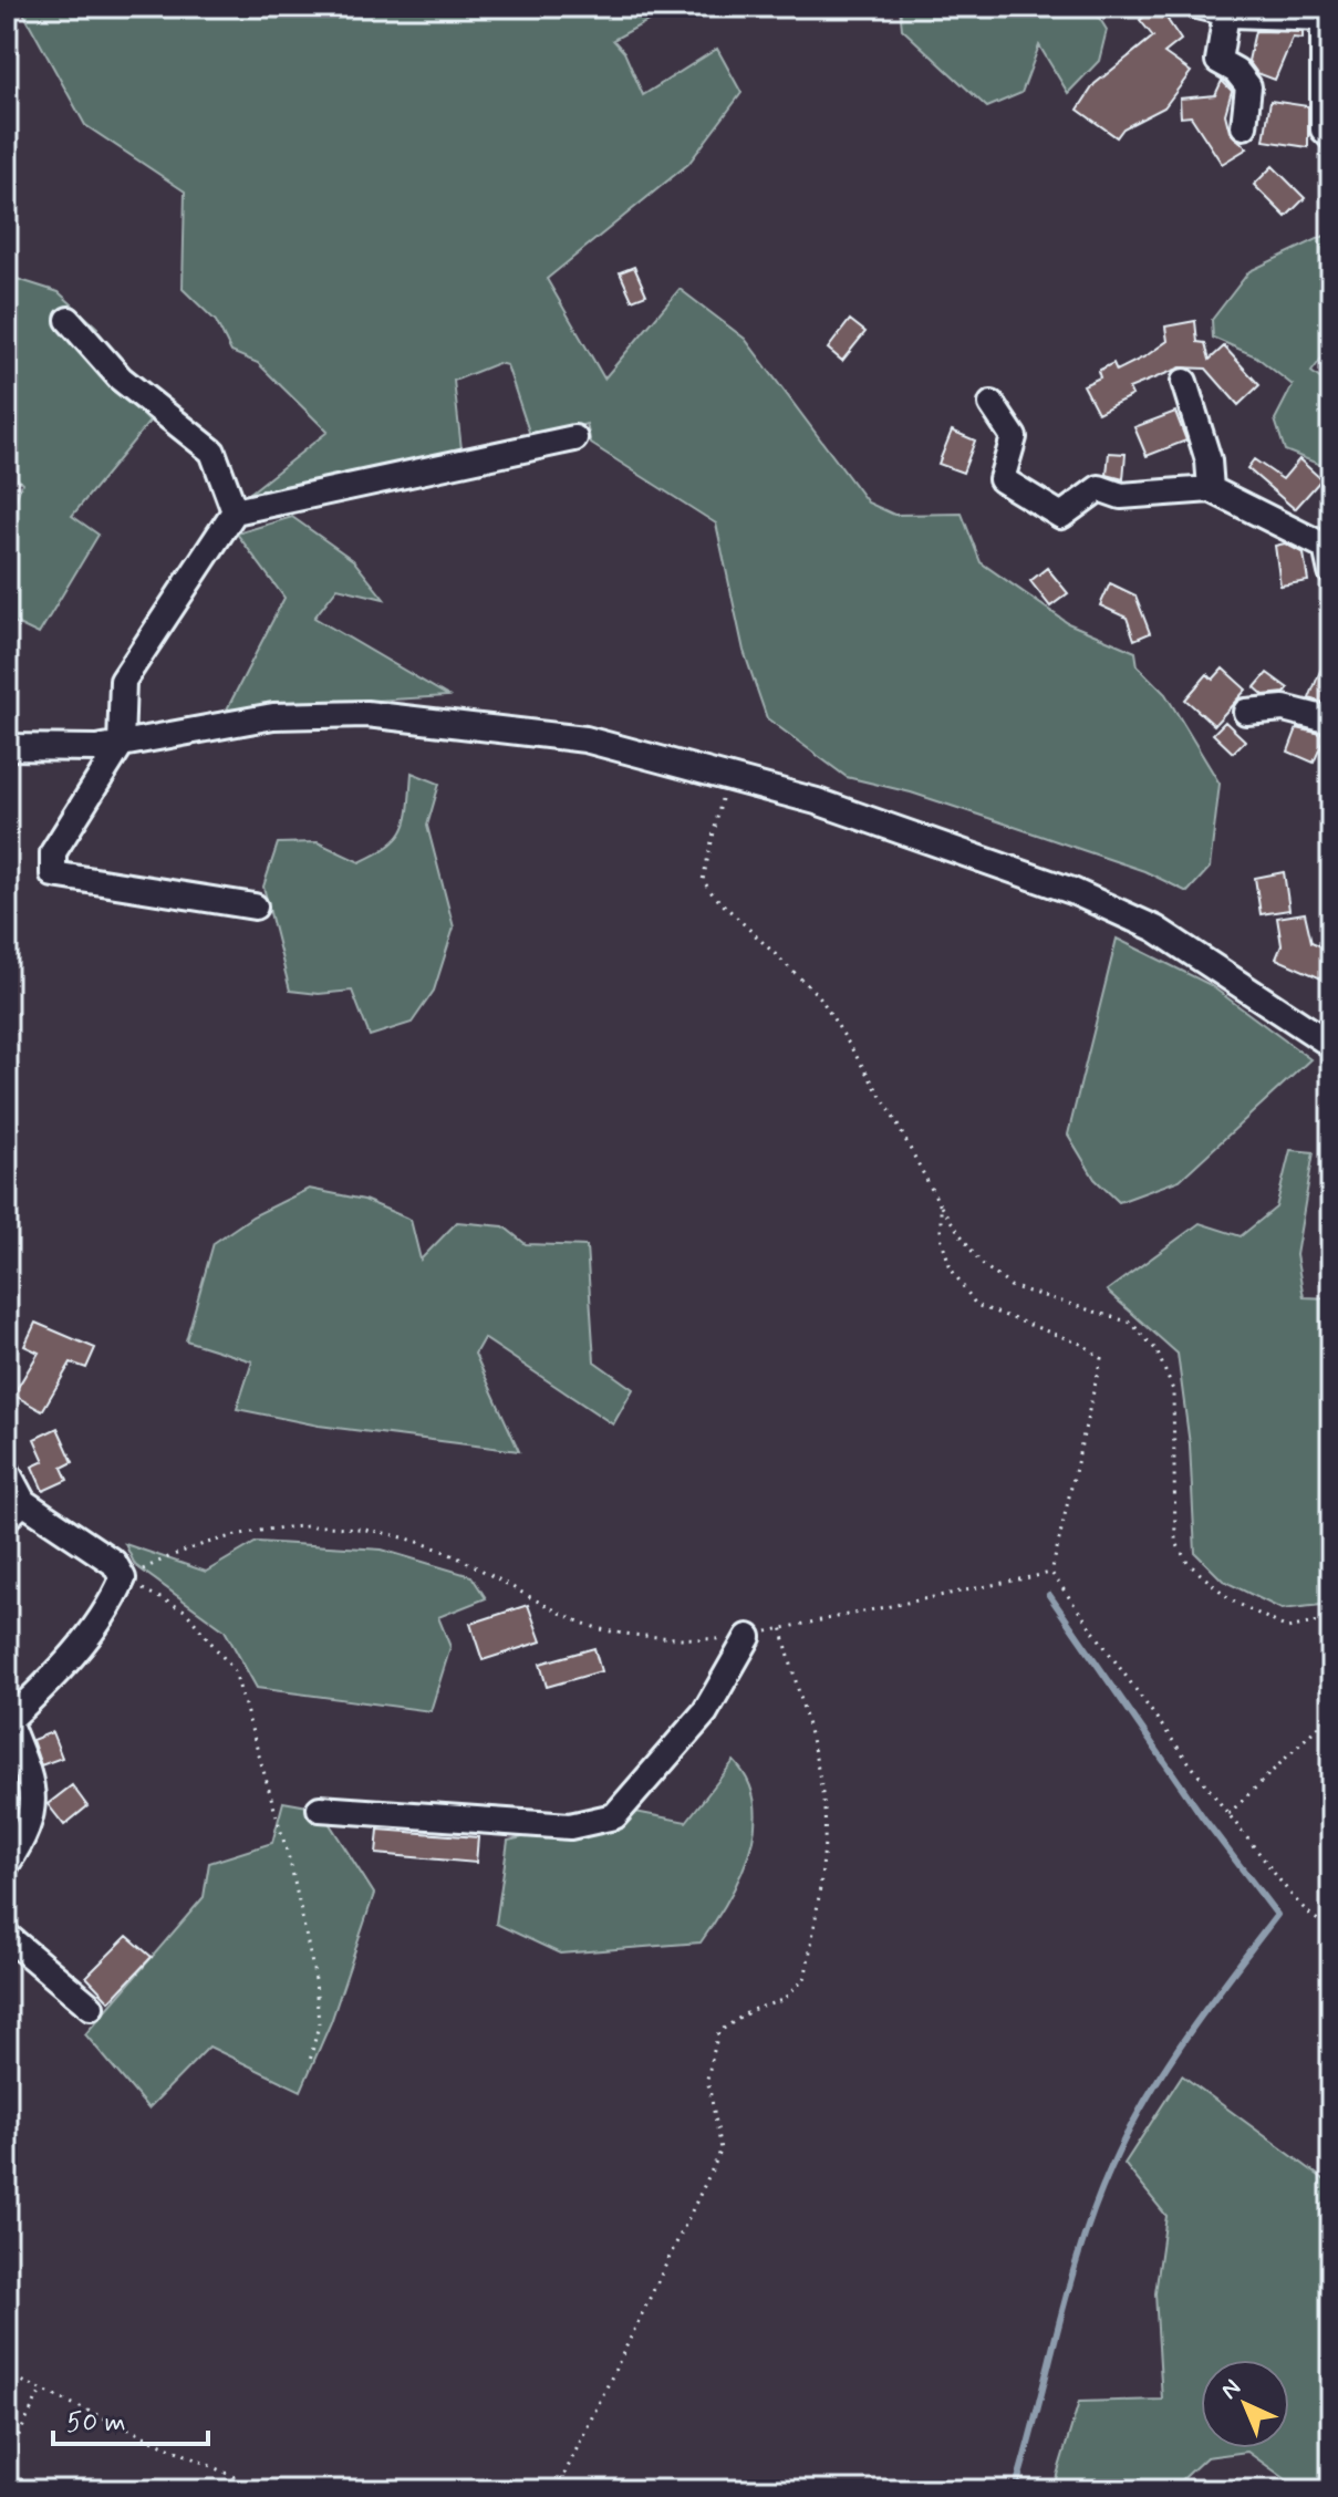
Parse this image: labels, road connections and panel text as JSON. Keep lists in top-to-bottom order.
{
  "scale_bar": "50 m",
  "north": "top left"
}
